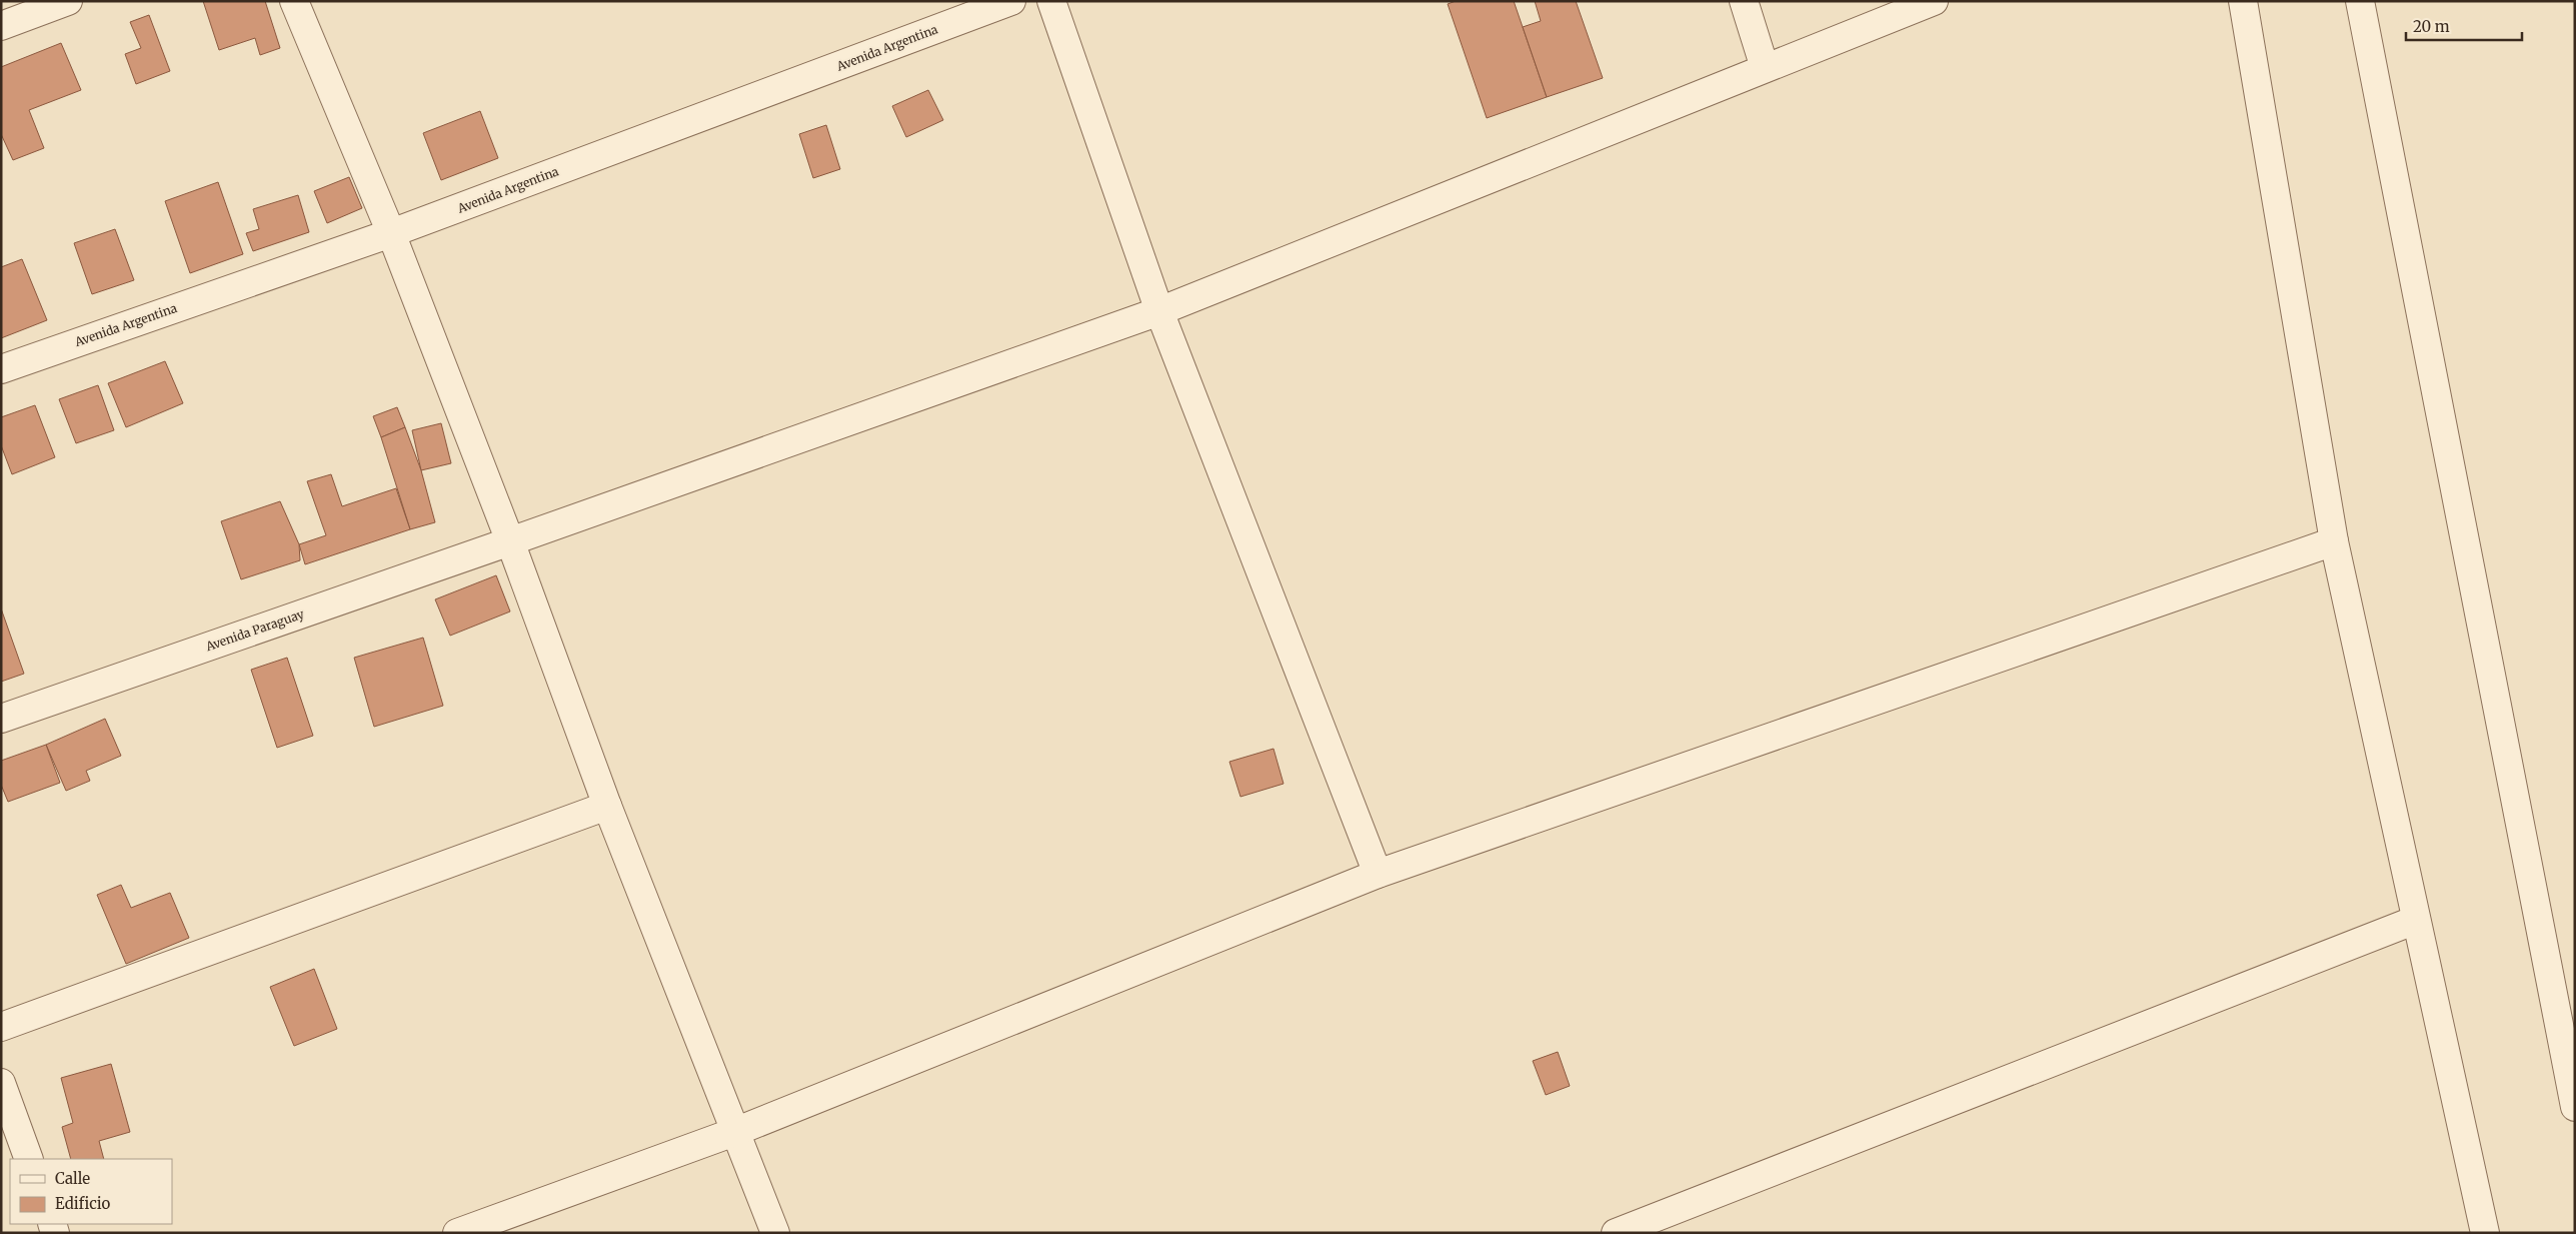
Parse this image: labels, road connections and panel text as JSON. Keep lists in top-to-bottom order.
{
  "streets": {
    "street": ["Avenida Argentina", "Avenida Paraguay"]
  },
  "legend": ["Calle", "Edificio"],
  "scale_bar": "20 m"
}
